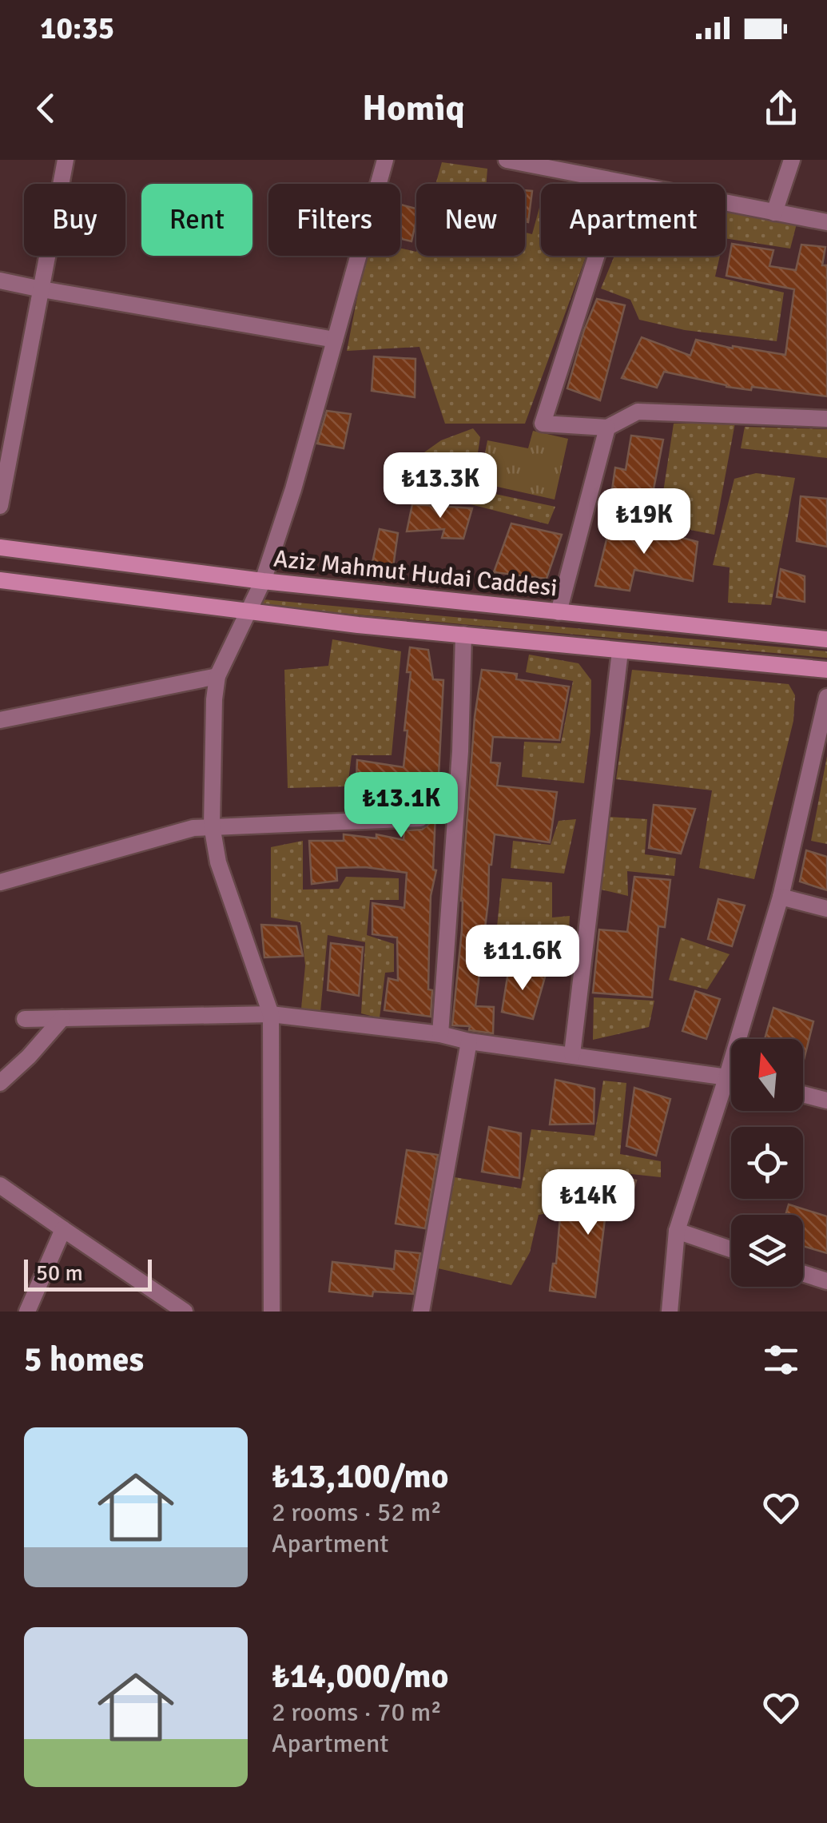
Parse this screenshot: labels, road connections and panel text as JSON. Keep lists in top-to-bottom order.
{
  "streets": {
    "street": ["Aziz Mahmut Hudai Caddesi"]
  },
  "scale_bar": "50 m",
  "north": "top",
  "page": {
    "status": "10:35",
    "header": "Homiq",
    "chip": [
      "Buy",
      "Rent",
      "Filters",
      "New",
      "Apartment"
    ],
    "price": [
      "₺13.3K",
      "₺19K",
      "₺13.1K",
      "₺11.6K",
      "₺14K"
    ],
    "scale": "50 m",
    "heading": "5 homes",
    "list": [
      {
        "name": "₺13,100/mo",
        "note": "2 rooms · 52 m² · Apartment"
      },
      {
        "name": "₺14,000/mo",
        "note": "2 rooms · 70 m² · Apartment"
      }
    ]
  }
}
